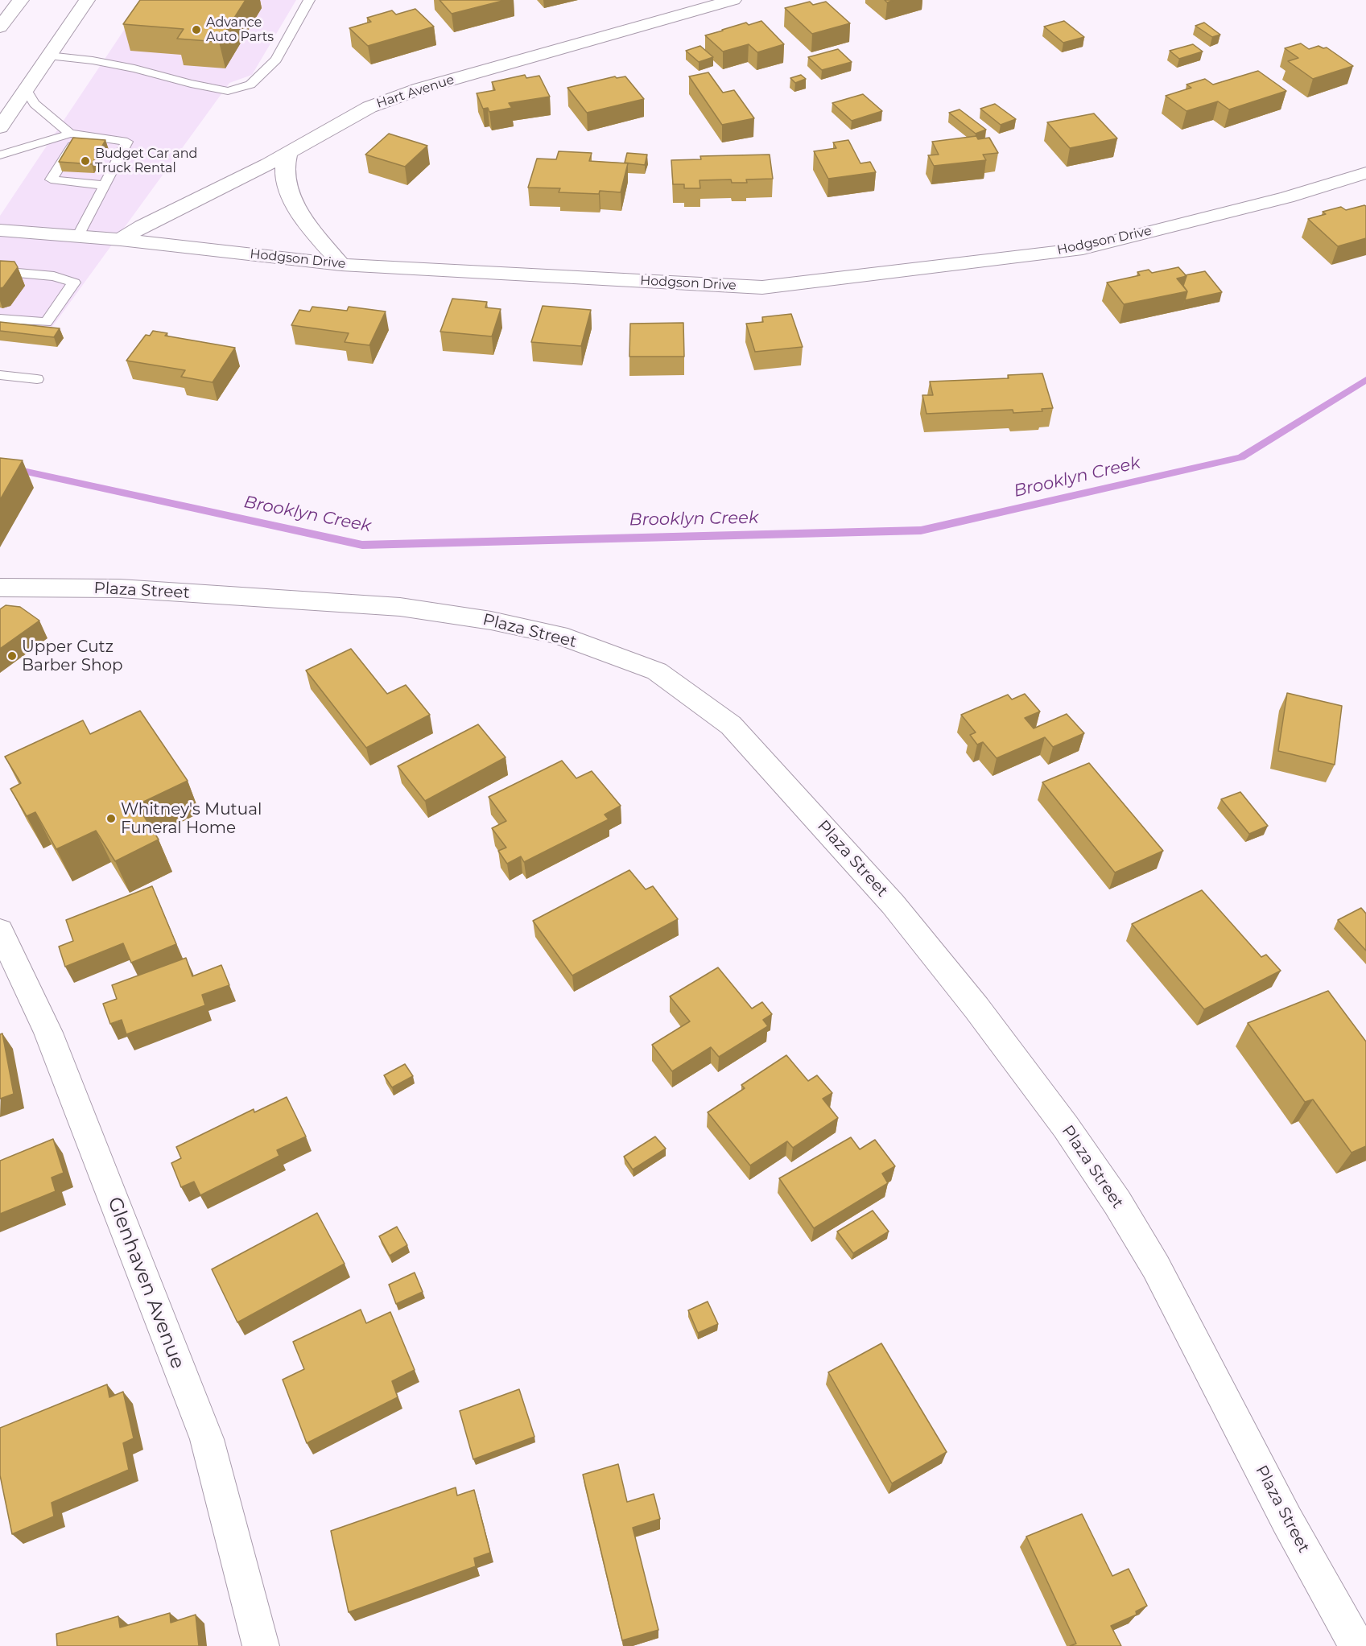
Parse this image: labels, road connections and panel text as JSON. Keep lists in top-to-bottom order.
{
  "streets": {
    "street": [
      "Hart Avenue",
      "Hodgson Drive",
      "Plaza Street",
      "Glenhaven Avenue"
    ]
  },
  "crossings": [
    ["Hart Avenue", "Hodgson Drive"]
  ],
  "water": ["Brooklyn Creek"],
  "places": [
    "Advance Auto Parts",
    "Budget Car and Truck Rental",
    "Upper Cutz Barber Shop",
    "Whitney's Mutual Funeral Home"
  ]
}
